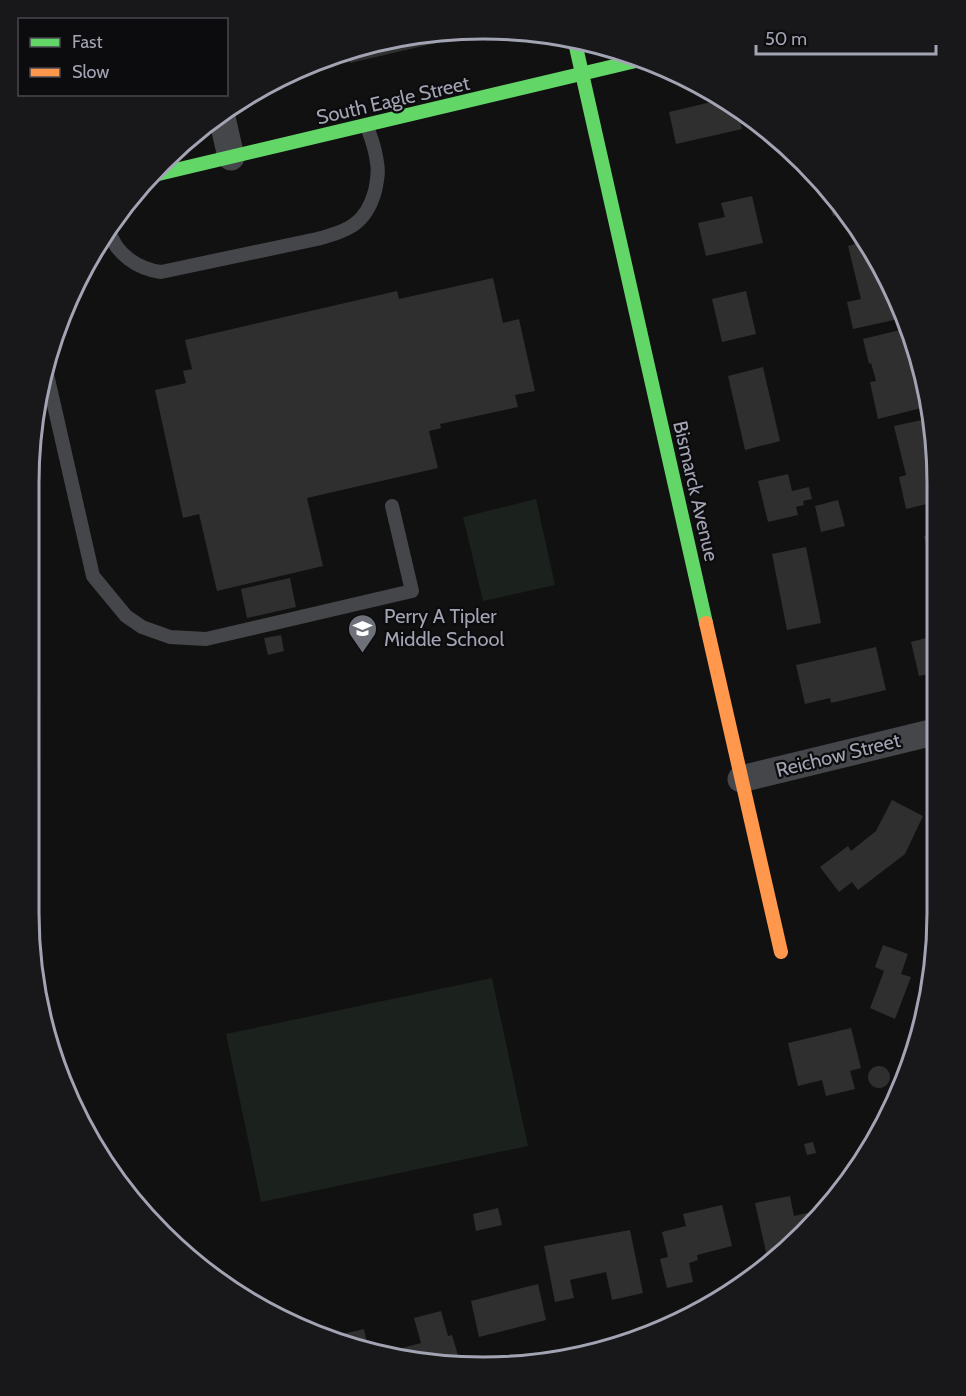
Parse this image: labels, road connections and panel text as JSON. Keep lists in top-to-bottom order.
{
  "streets": {
    "street": ["South Eagle Street", "Bismarck Avenue", "Reichow Street"]
  },
  "crossings": [
    ["South Eagle Street", "Bismarck Avenue"],
    ["Bismarck Avenue", "Reichow Street"]
  ],
  "places": {
    "school or university": ["Perry A Tipler Middle School"]
  },
  "legend": ["Fast", "Slow"],
  "scale_bar": "50 m"
}
